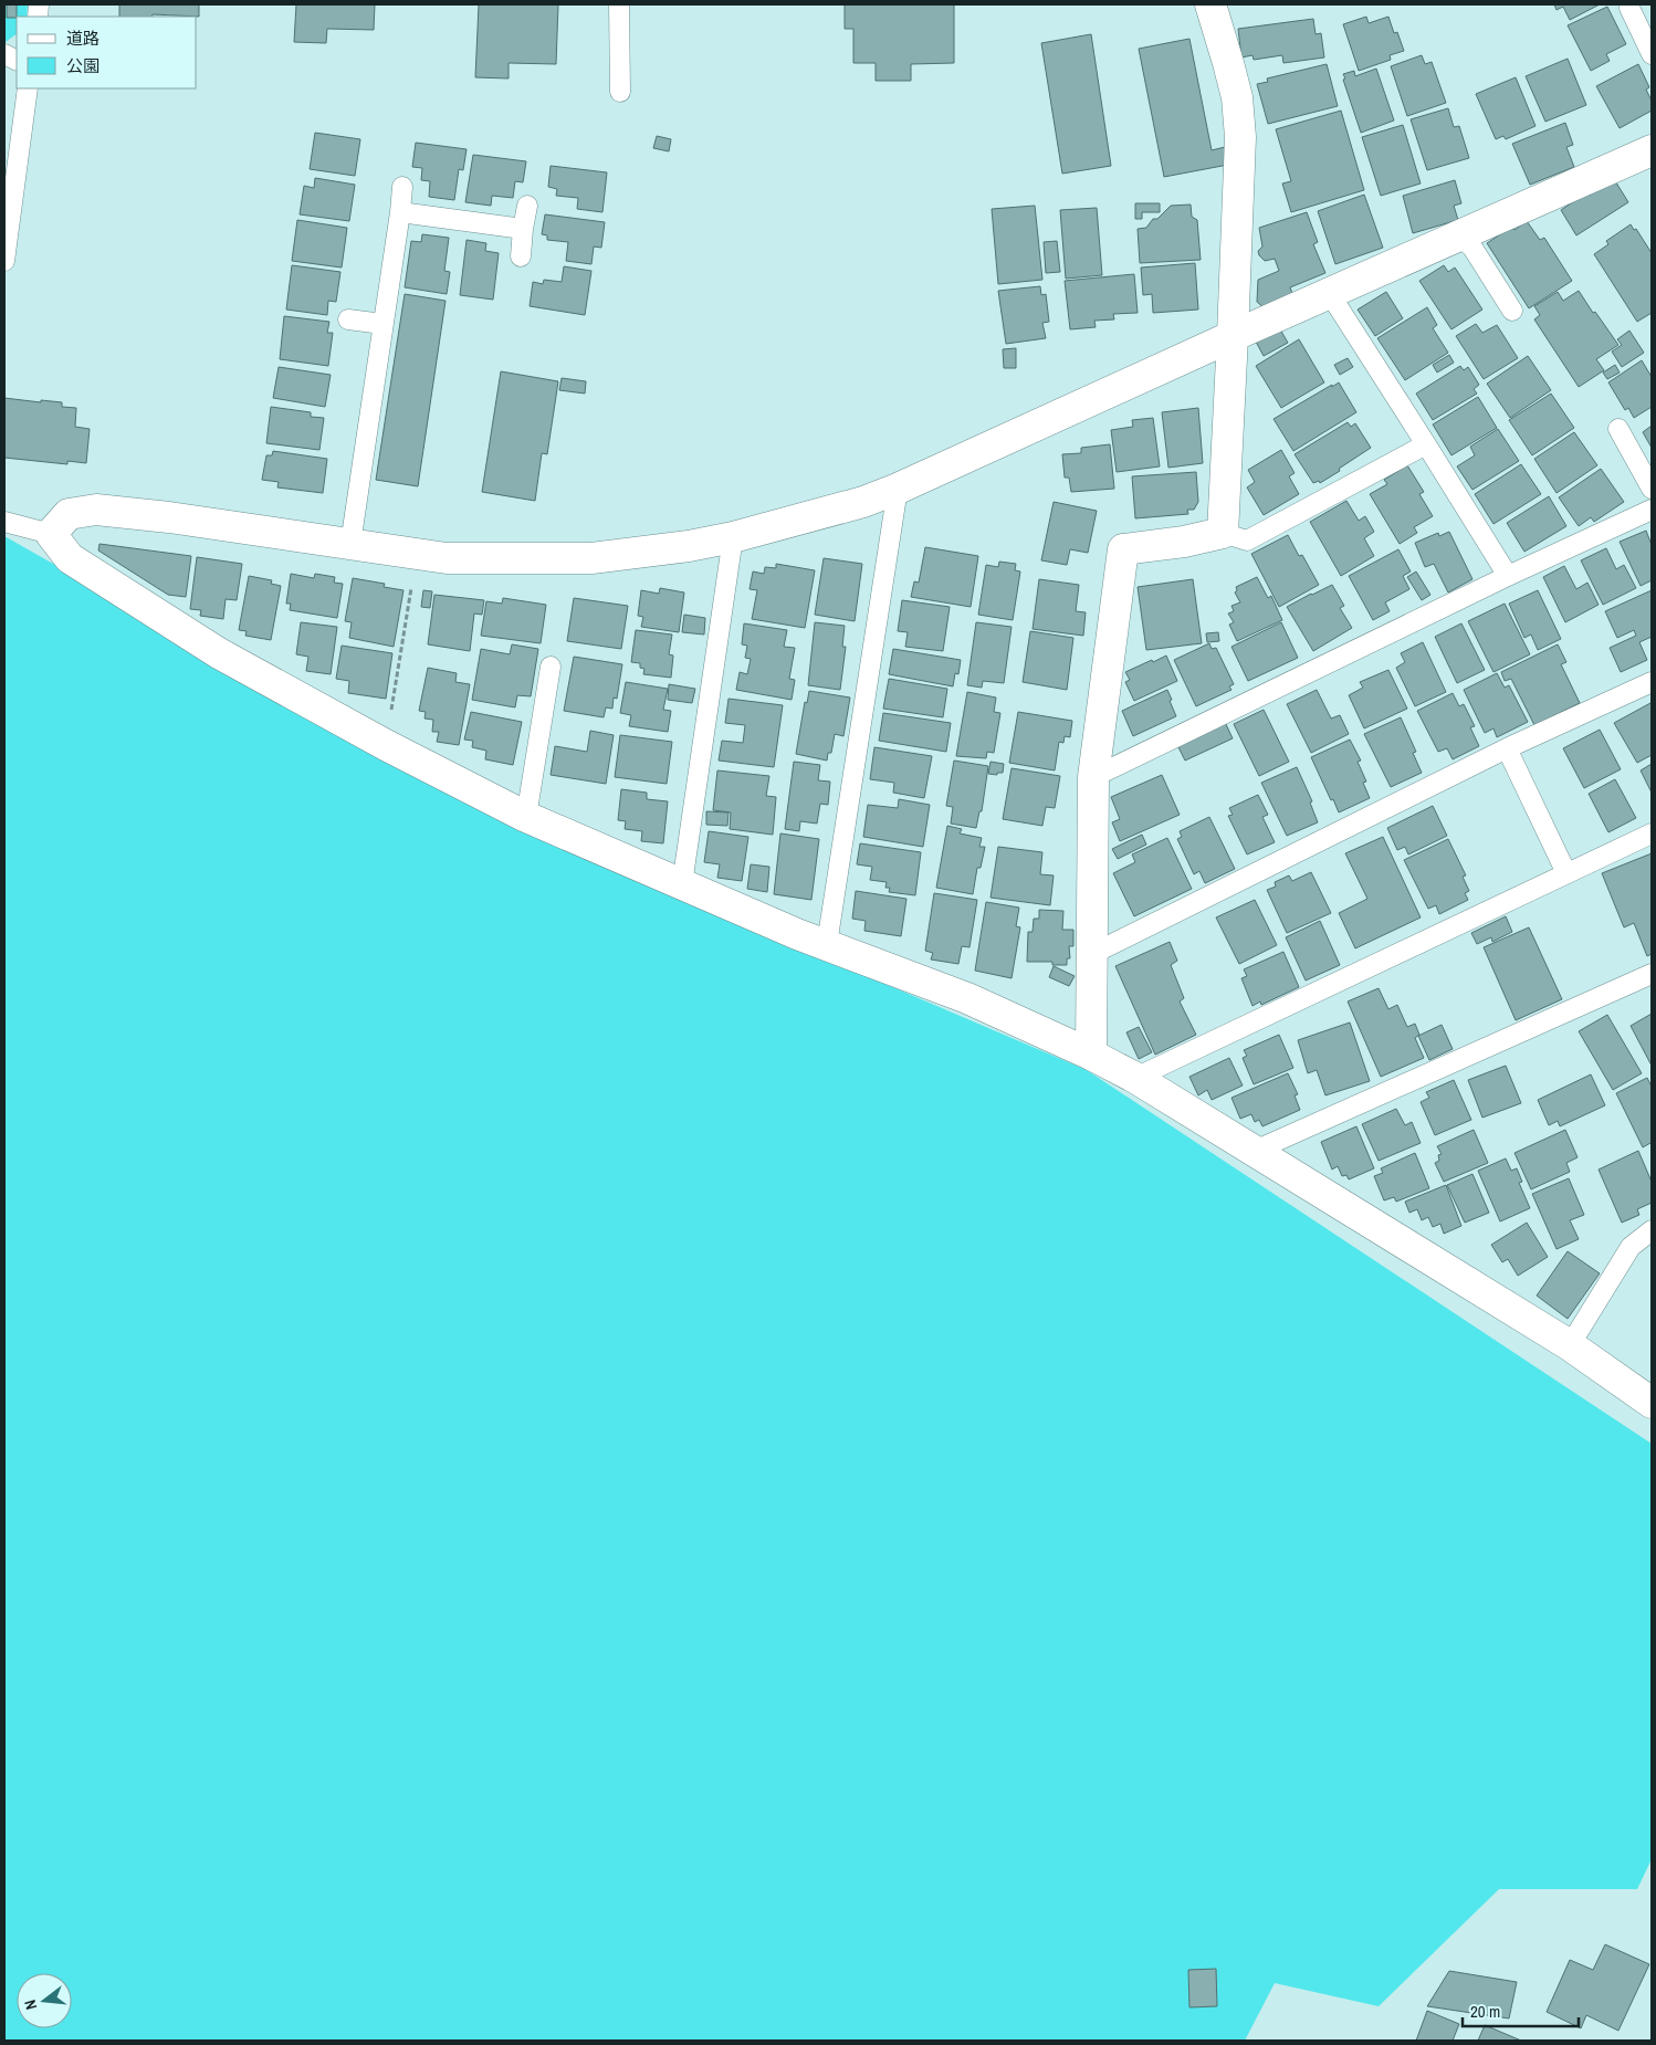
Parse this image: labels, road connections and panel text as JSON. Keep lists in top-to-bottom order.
{
  "legend": ["道路", "公園"],
  "scale_bar": "20 m",
  "north": "left"
}
